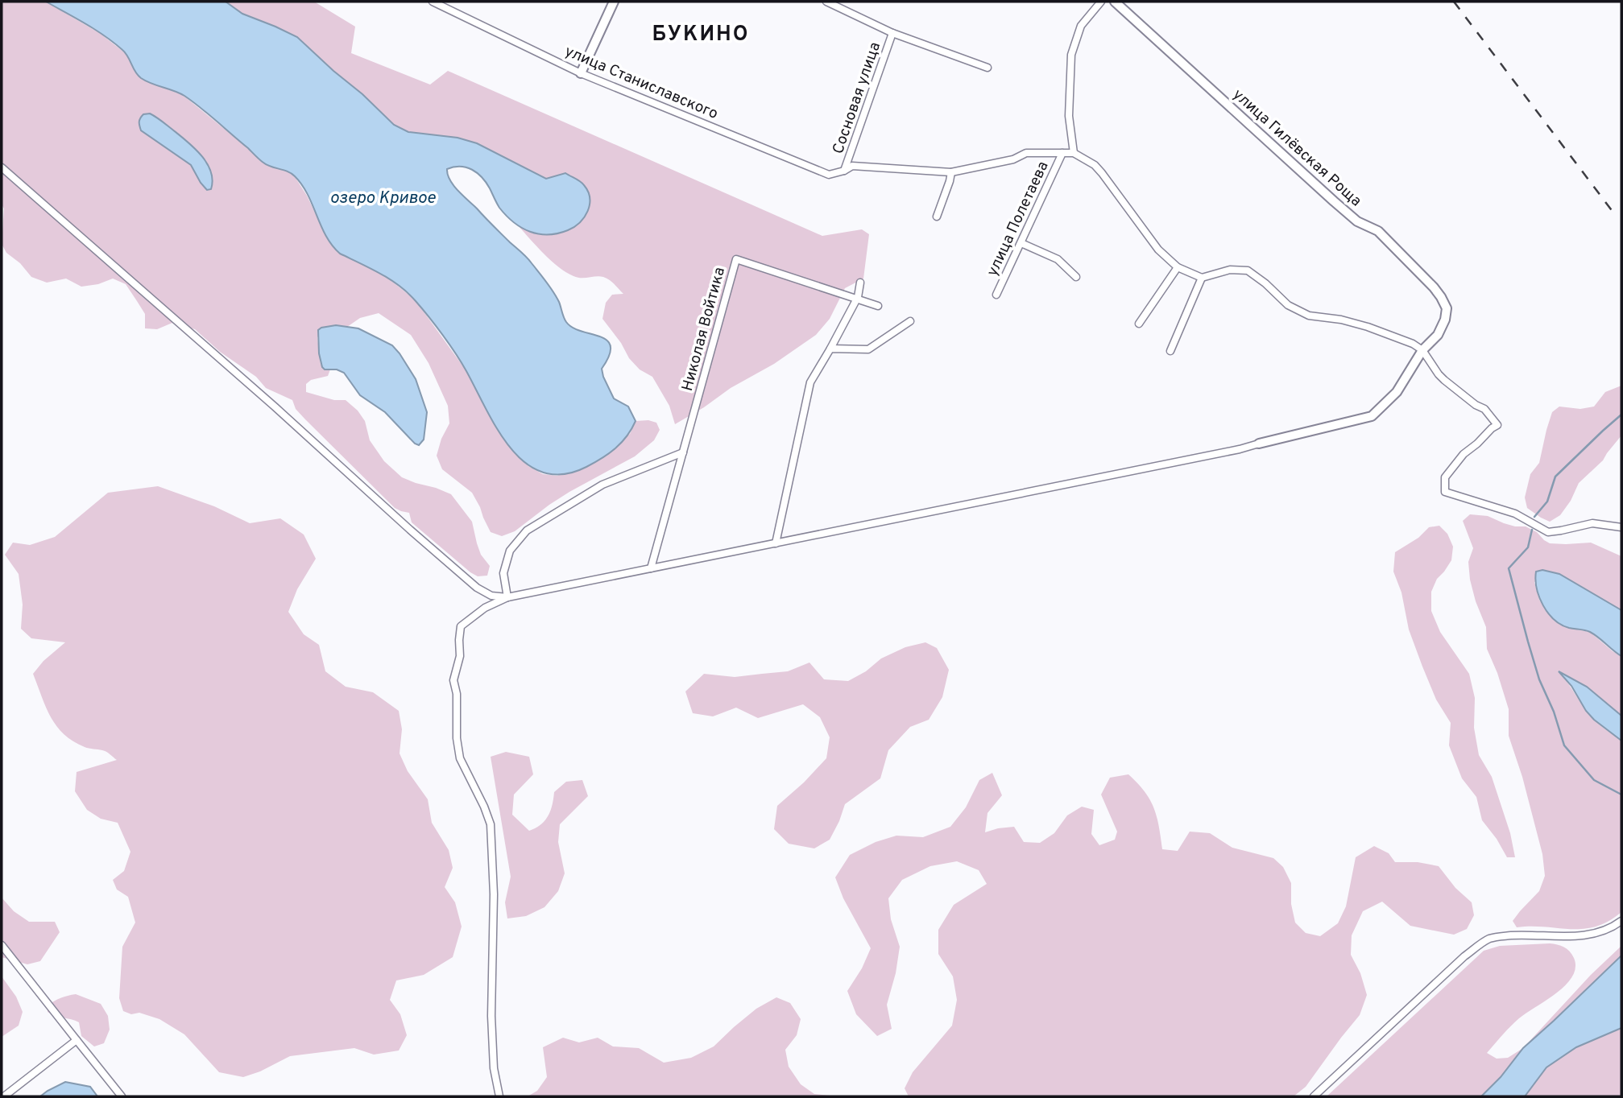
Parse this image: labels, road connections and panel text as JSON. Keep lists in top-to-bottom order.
{
  "streets": {
    "street": [
      "улица Станиславского",
      "Сосновая улица",
      "улица Гилёвская Роща",
      "улица Полетаева",
      "Николая Войтика"
    ]
  },
  "crossings": [
    ["улица Станиславского", "Сосновая улица"],
    ["улица Станиславского", "улица Полетаева"],
    ["Сосновая улица", "улица Полетаева"]
  ],
  "districts": ["БУКИНО"],
  "water": ["озеро Кривое"]
}
